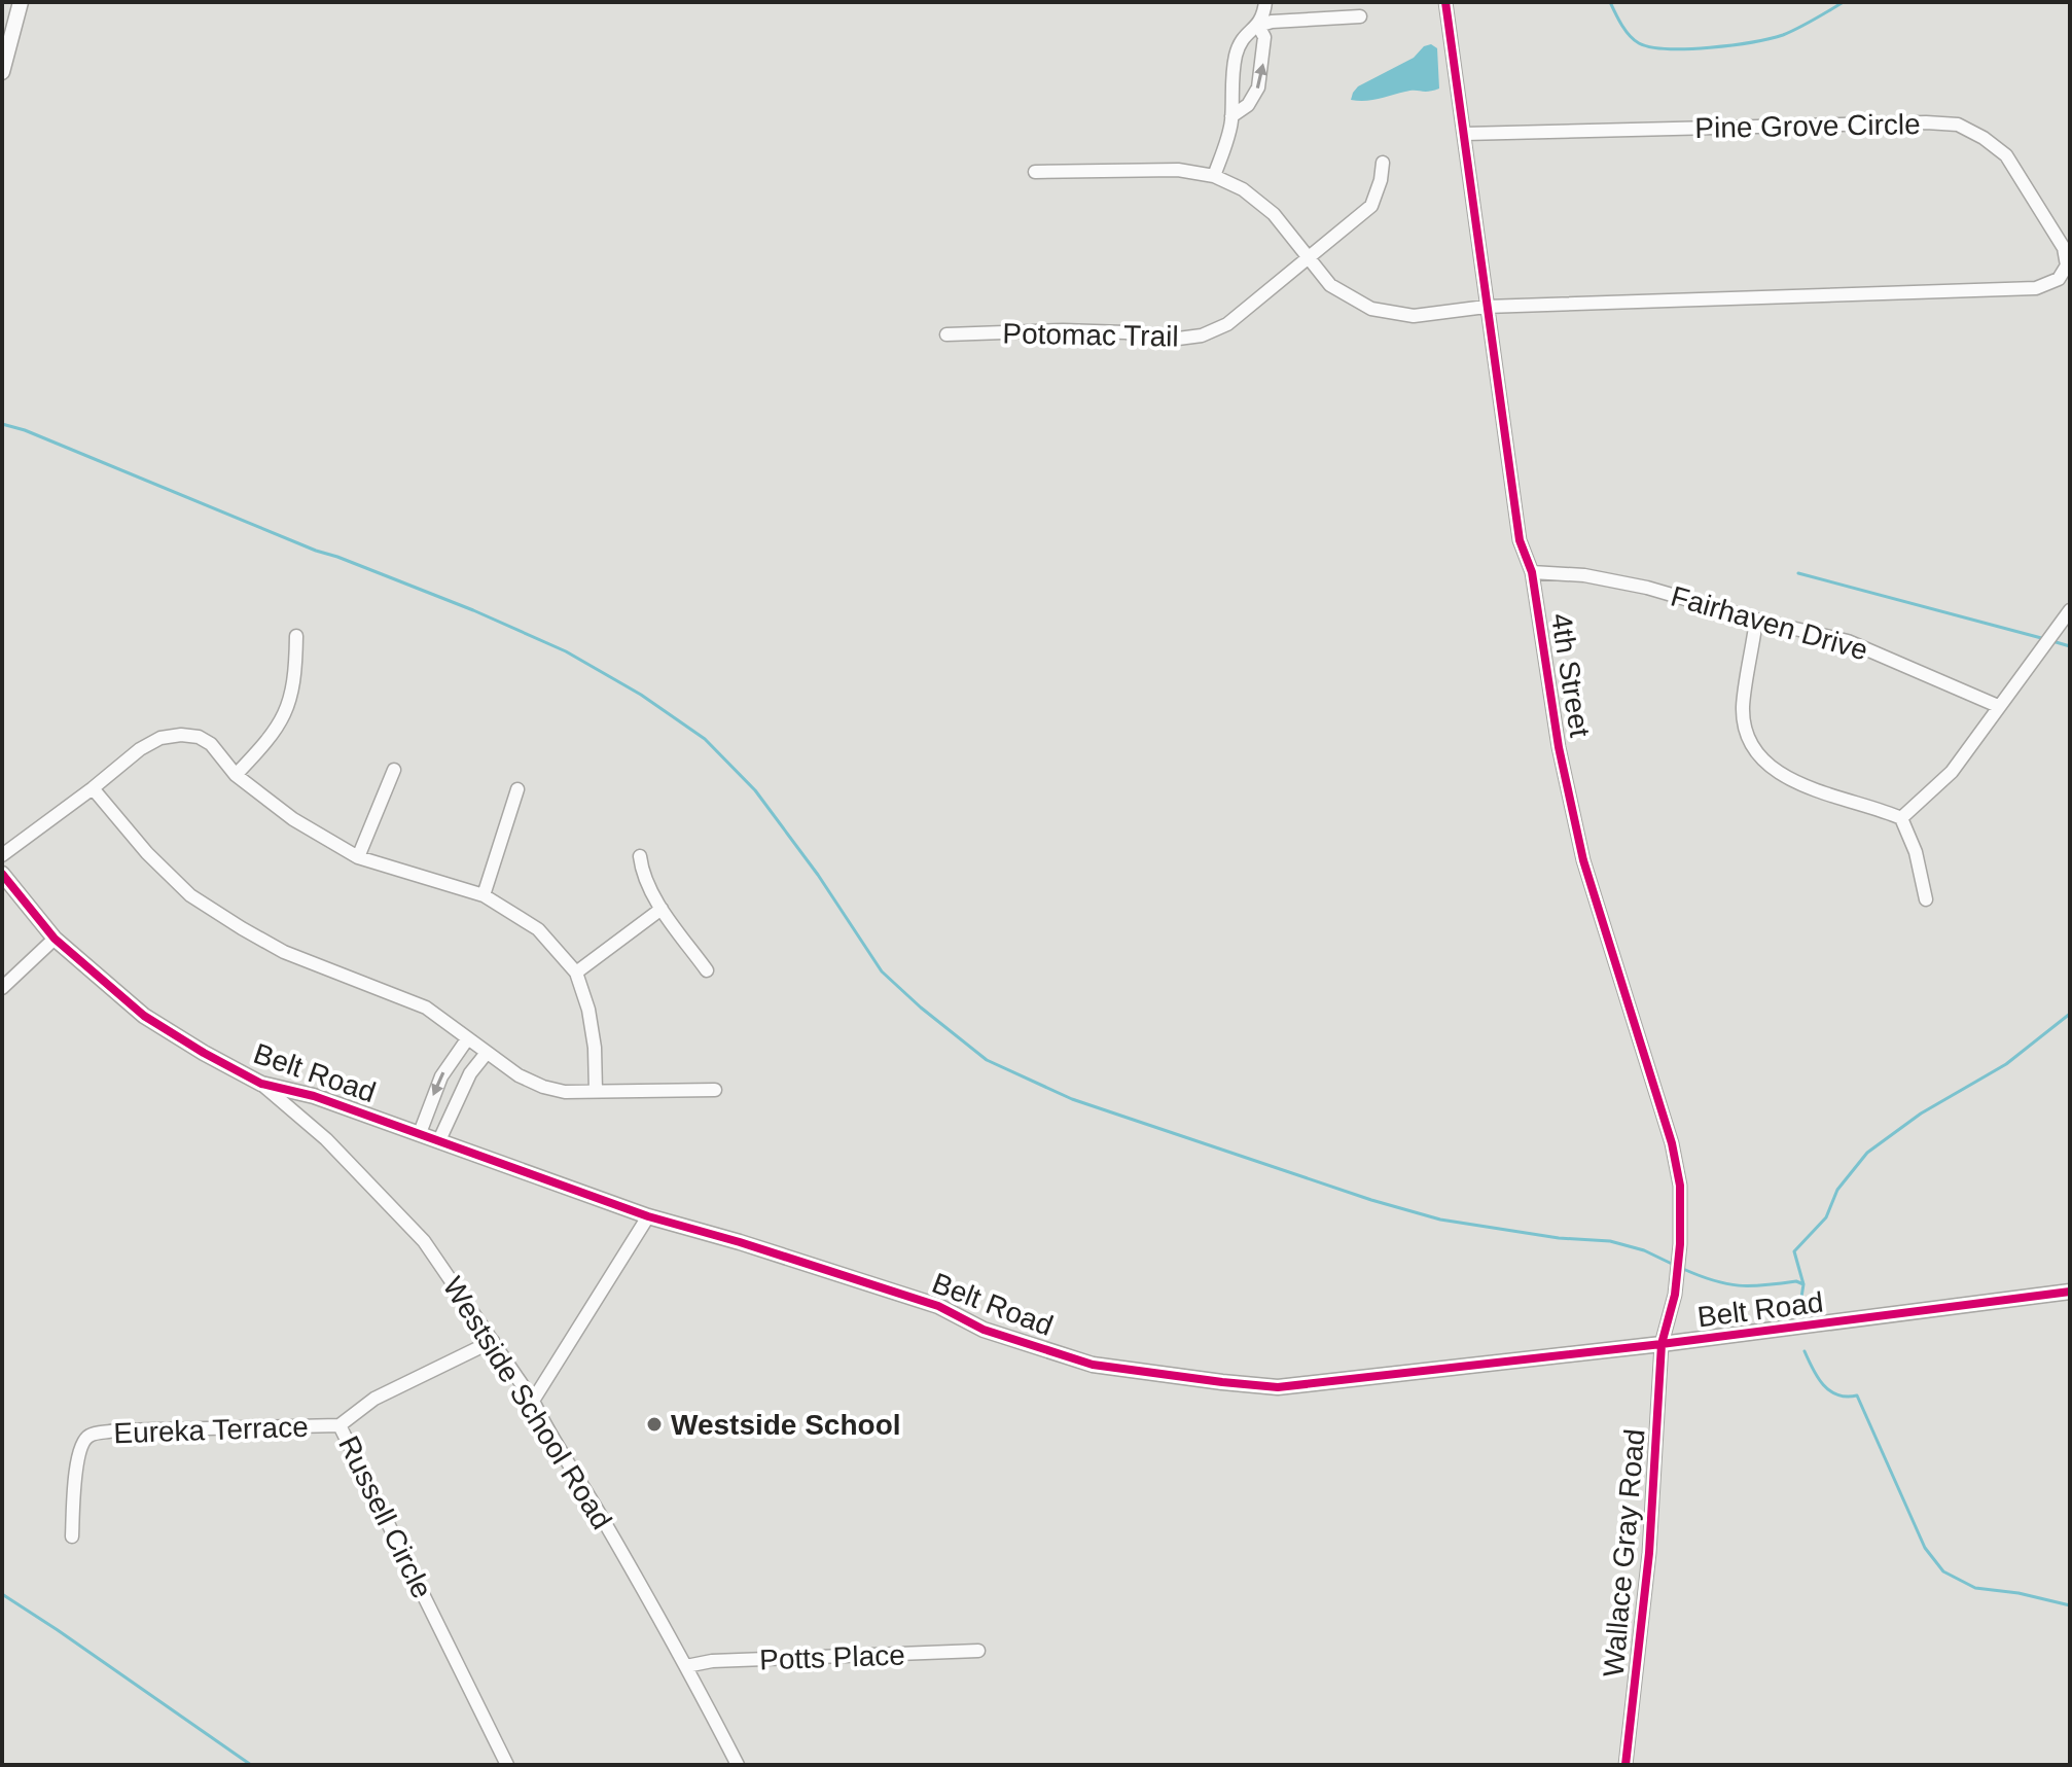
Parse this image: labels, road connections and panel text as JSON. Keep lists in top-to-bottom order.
{
  "streets": {
    "street": [
      "Pine Grove Circle",
      "Potomac Trail",
      "Fairhaven Drive",
      "4th Street",
      "Belt Road",
      "Westside School Road",
      "Eureka Terrace",
      "Russell Circle",
      "Wallace Gray Road",
      "Potts Place"
    ]
  },
  "crossings": [
    ["Pine Grove Circle", "Potomac Trail"],
    ["Pine Grove Circle", "4th Street"],
    ["Fairhaven Drive", "4th Street"],
    ["4th Street", "Belt Road"],
    ["4th Street", "Wallace Gray Road"],
    ["Belt Road", "Westside School Road"],
    ["Belt Road", "Wallace Gray Road"],
    ["Westside School Road", "Russell Circle"],
    ["Westside School Road", "Potts Place"],
    ["Eureka Terrace", "Russell Circle"]
  ],
  "places": ["Westside School"]
}
